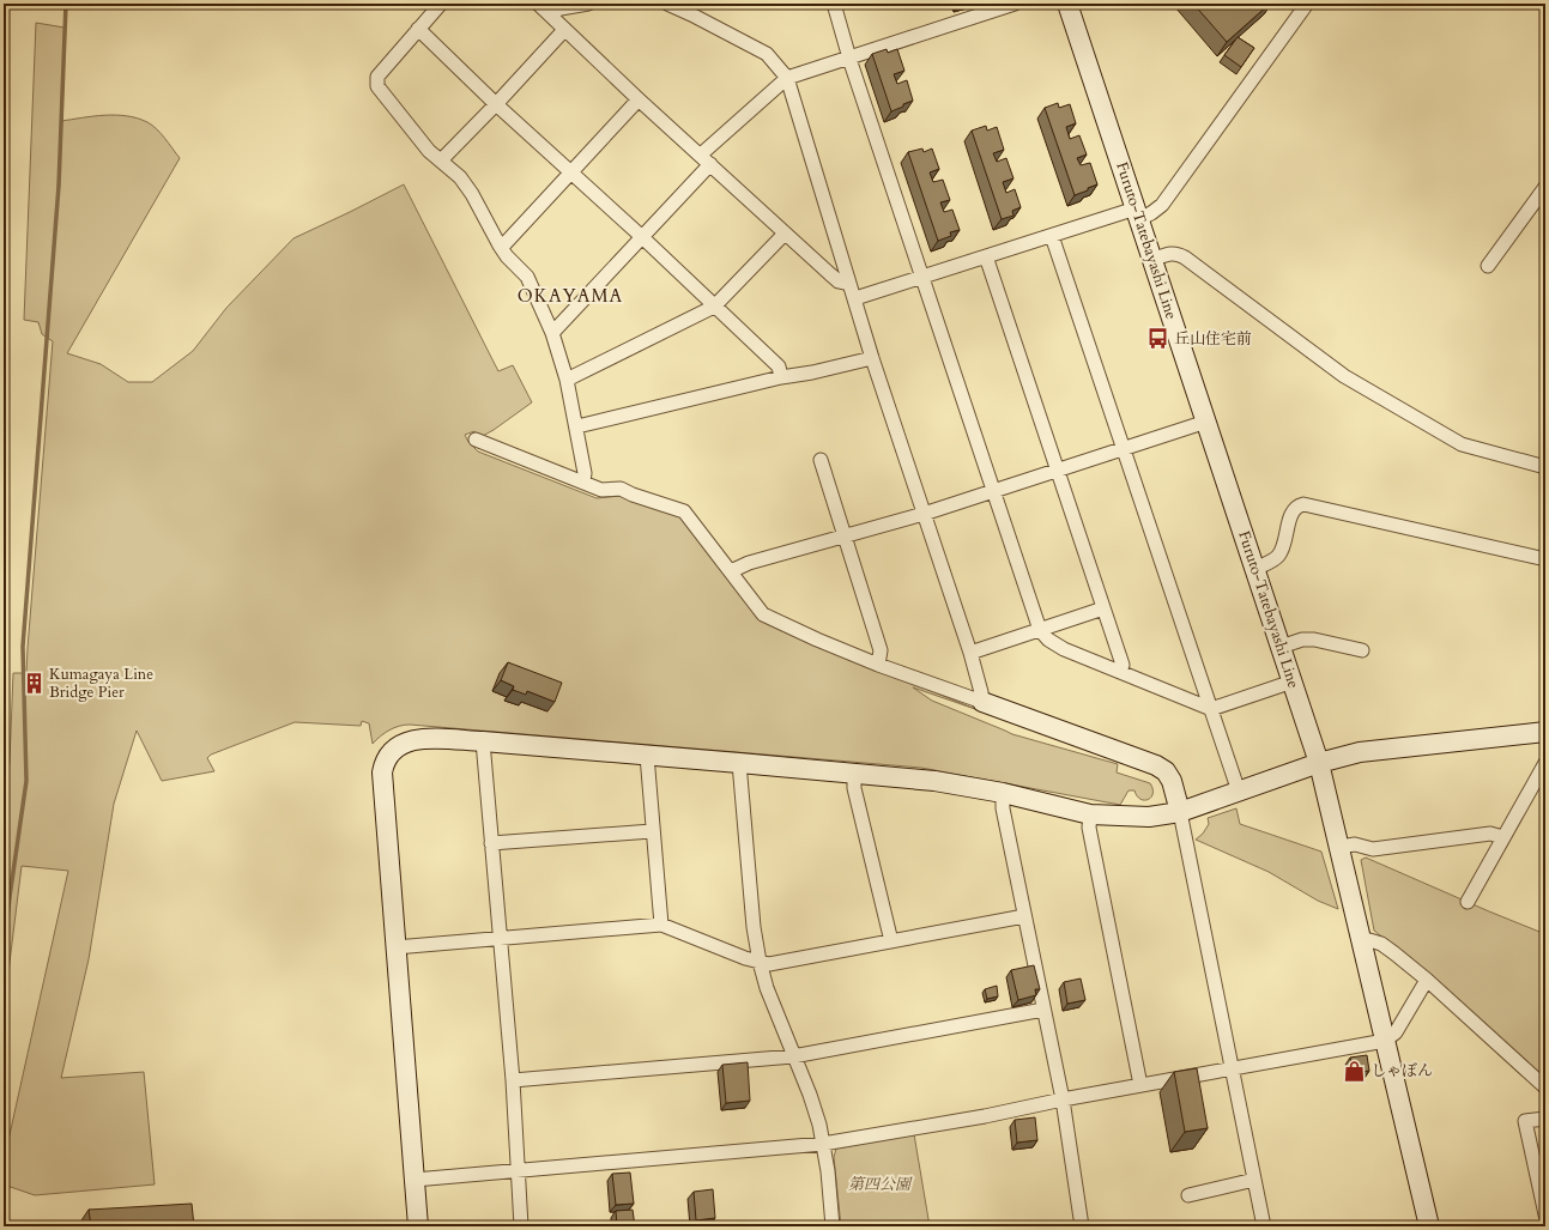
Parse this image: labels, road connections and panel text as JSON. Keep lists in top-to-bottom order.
{
  "streets": {
    "street": ["Furuto-Tatebayashi Line"]
  },
  "districts": ["OKAYAMA"],
  "parks": ["第四公園"],
  "places": {
    "bus stop": ["丘山住宅前"],
    "building": ["Kumagaya Line Bridge Pier"],
    "shop": ["しゃぼん"]
  }
}
